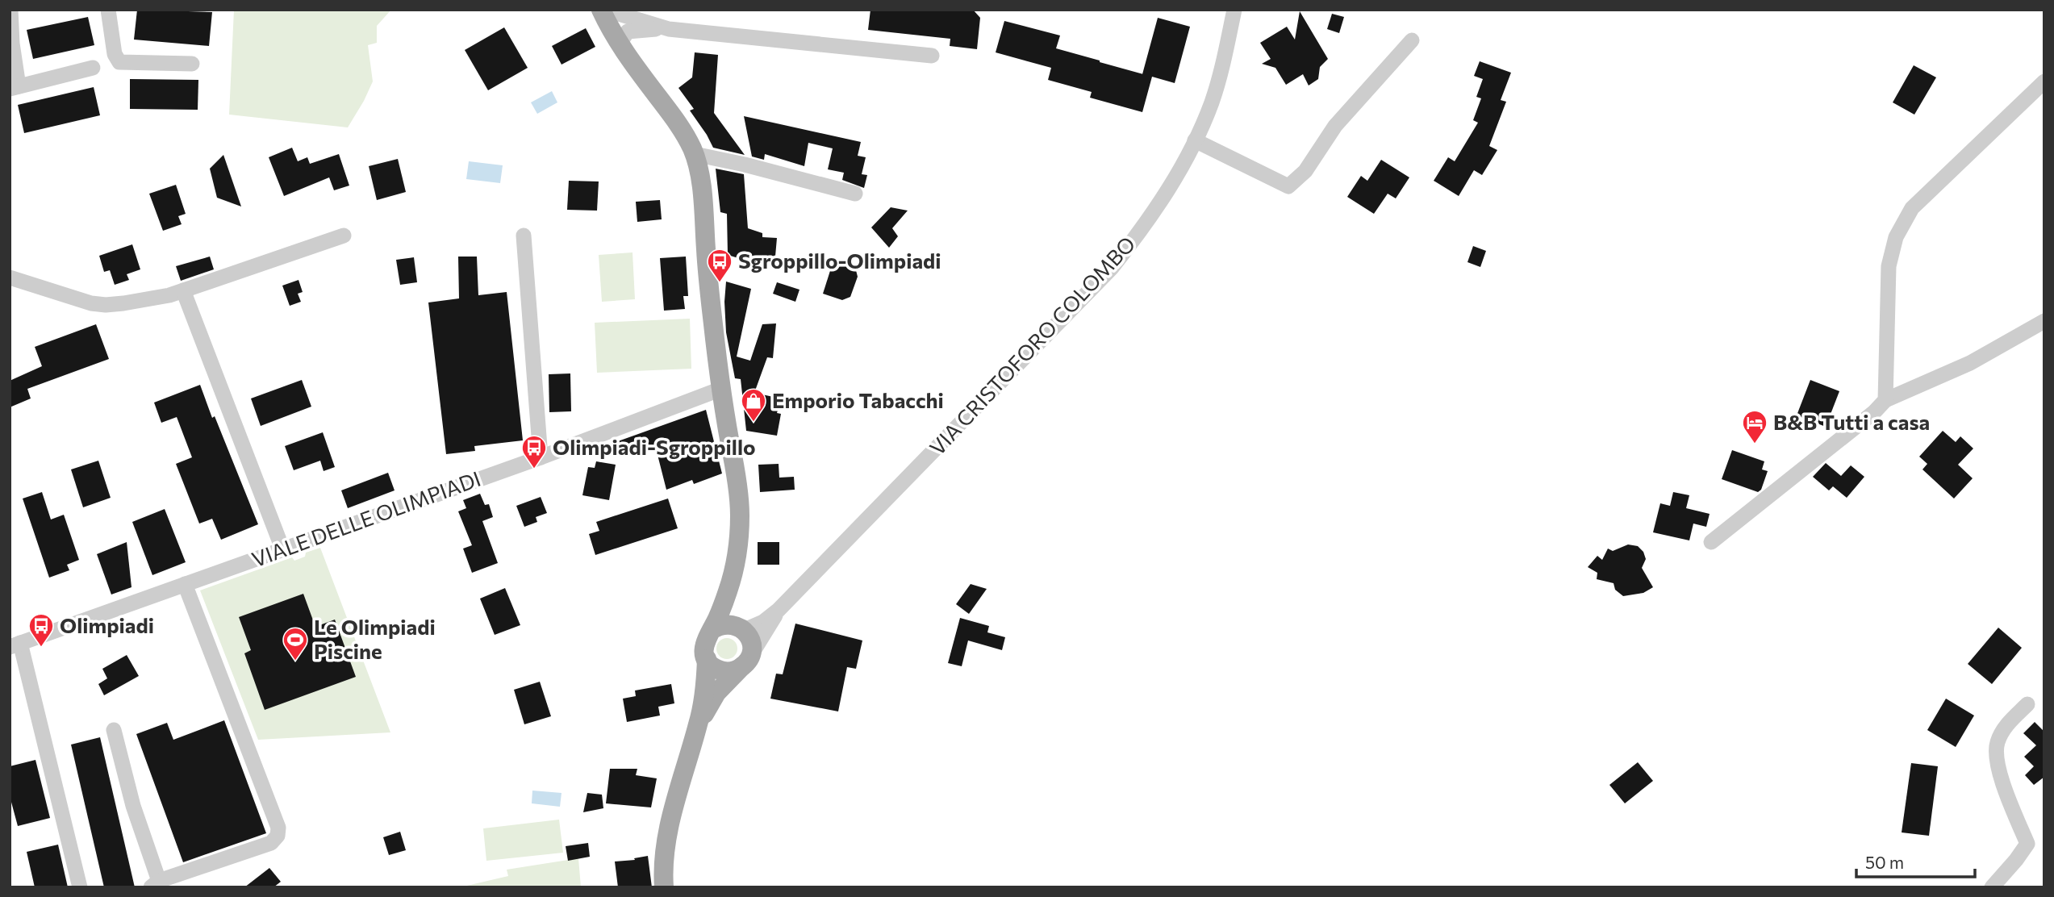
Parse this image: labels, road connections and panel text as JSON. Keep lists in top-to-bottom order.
{
  "streets": {
    "street": ["VIA CRISTOFORO COLOMBO", "VIALE DELLE OLIMPIADI"]
  },
  "places": {
    "bus stop": ["Sgroppillo-Olimpiadi", "Olimpiadi-Sgroppillo", "Olimpiadi"],
    "shop": ["Emporio Tabacchi"],
    "hotel": ["B&B Tutti a casa"],
    "sports": ["Le Olimpiadi Piscine"]
  },
  "scale_bar": "50 m"
}
